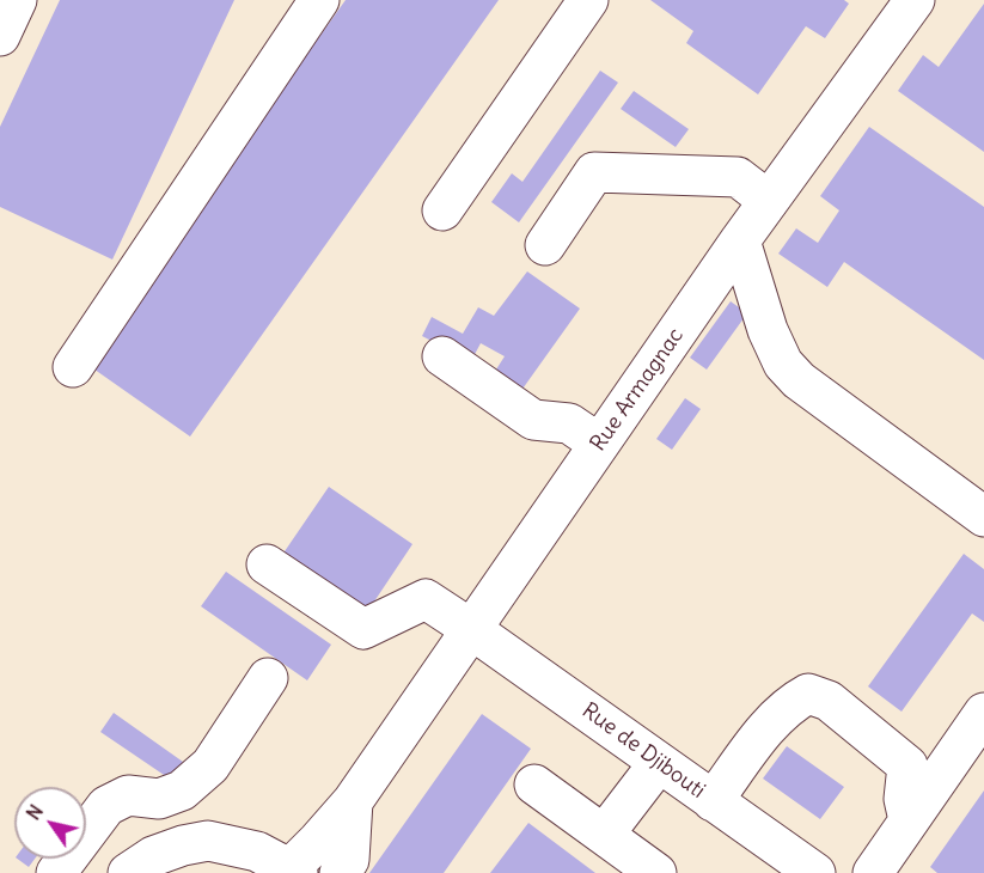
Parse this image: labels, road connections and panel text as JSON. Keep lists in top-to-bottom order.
{
  "streets": {
    "street": ["Rue Armagnac", "Rue de Djibouti"]
  },
  "crossings": [
    ["Rue Armagnac", "Rue de Djibouti"]
  ],
  "north": "top left"
}
